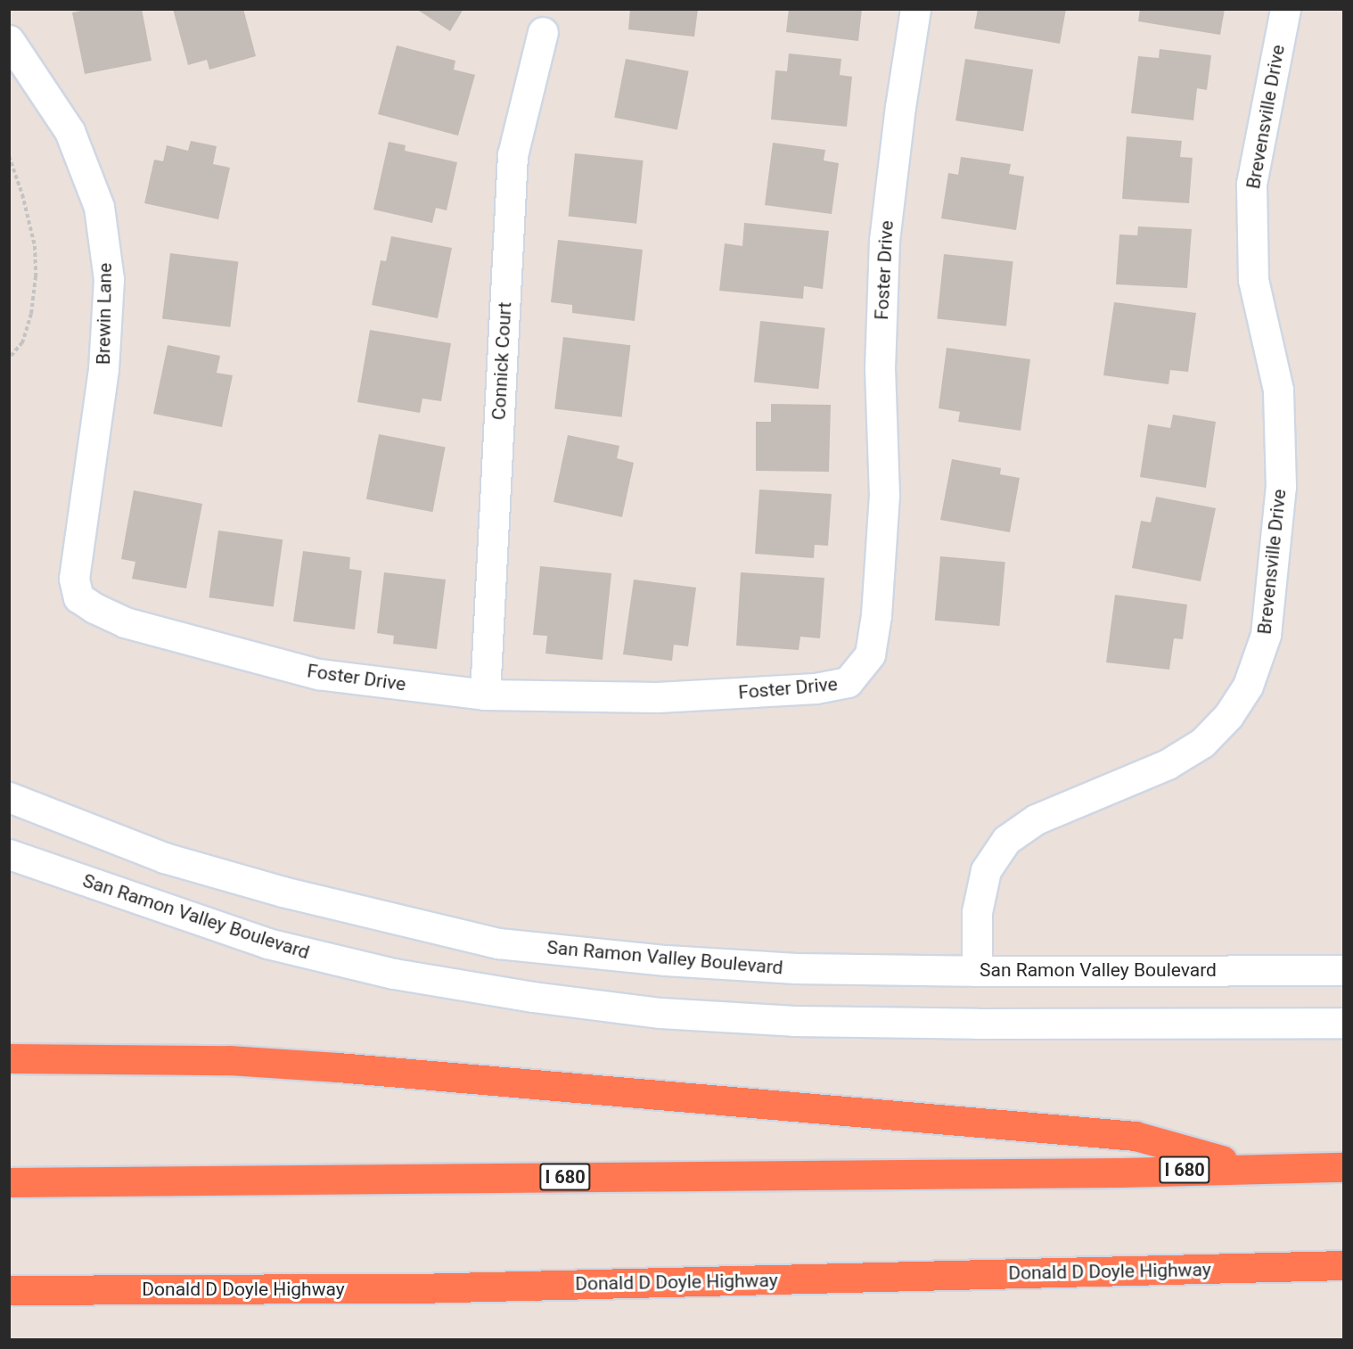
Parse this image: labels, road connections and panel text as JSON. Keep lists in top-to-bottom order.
{
  "streets": {
    "highway": ["I 680", "Donald D Doyle Highway"],
    "street": [
      "Brevensville Drive",
      "Foster Drive",
      "Brewin Lane",
      "Connick Court",
      "San Ramon Valley Boulevard"
    ]
  },
  "crossings": [
    ["Brevensville Drive", "San Ramon Valley Boulevard"],
    ["Foster Drive", "Brewin Lane"],
    ["Foster Drive", "Connick Court"]
  ]
}
